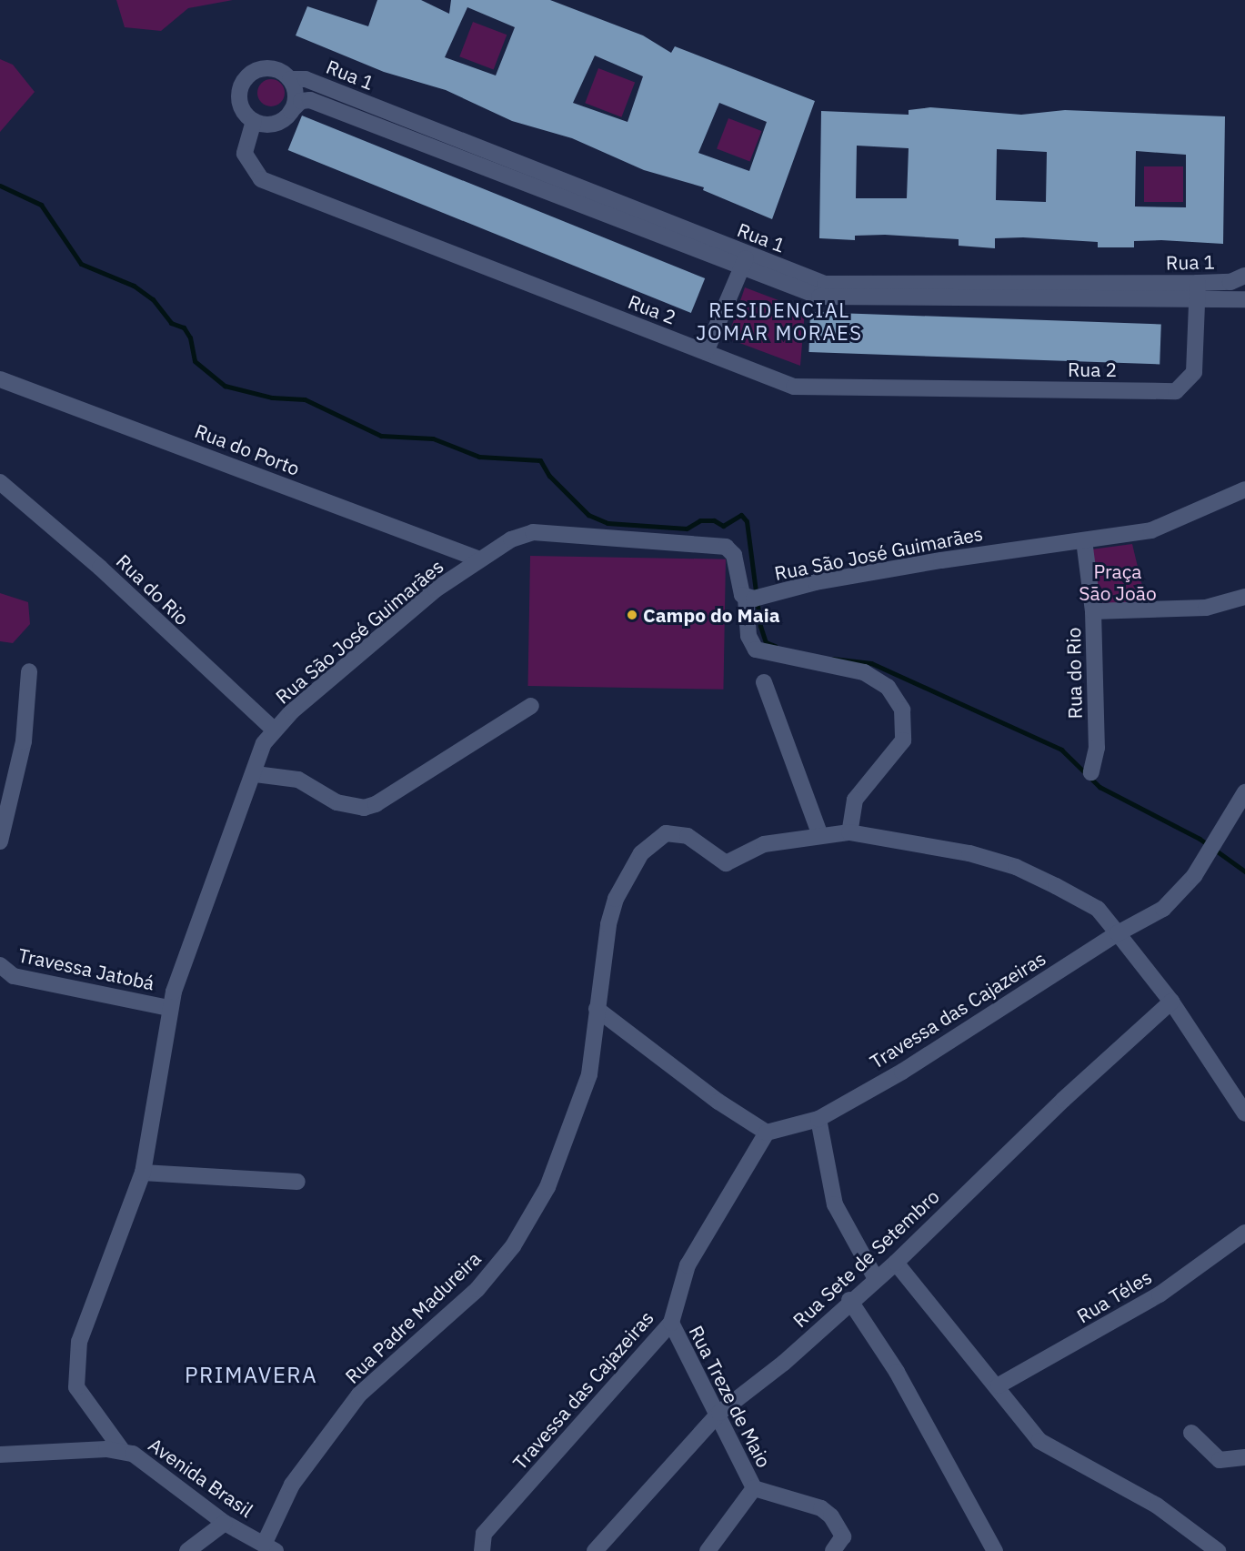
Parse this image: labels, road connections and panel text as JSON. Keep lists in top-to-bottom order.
{
  "streets": {
    "street": [
      "Rua 1",
      "Rua 2",
      "Rua do Porto",
      "Rua São José Guimarães",
      "Rua do Rio",
      "Travessa Jatobá",
      "Travessa das Cajazeiras",
      "Rua Sete de Setembro",
      "Rua Téles",
      "Rua Padre Madureira",
      "Rua Treze de Maio",
      "Avenida Brasil"
    ]
  },
  "crossings": [
    ["Rua 1", "Rua 2"],
    ["Rua do Porto", "Rua São José Guimarães"],
    ["Rua São José Guimarães", "Rua do Rio"],
    ["Rua São José Guimarães", "Travessa Jatobá"],
    ["Rua São José Guimarães", "Avenida Brasil"],
    ["Travessa das Cajazeiras", "Rua Padre Madureira"],
    ["Travessa das Cajazeiras", "Rua Treze de Maio"],
    ["Rua Sete de Setembro", "Rua Padre Madureira"],
    ["Rua Sete de Setembro", "Rua Treze de Maio"],
    ["Rua Padre Madureira", "Avenida Brasil"]
  ],
  "districts": ["RESIDENCIAL JOMAR MORAES", "PRIMAVERA"],
  "parks": ["Praça São João"],
  "places": ["Campo do Maia"]
}
